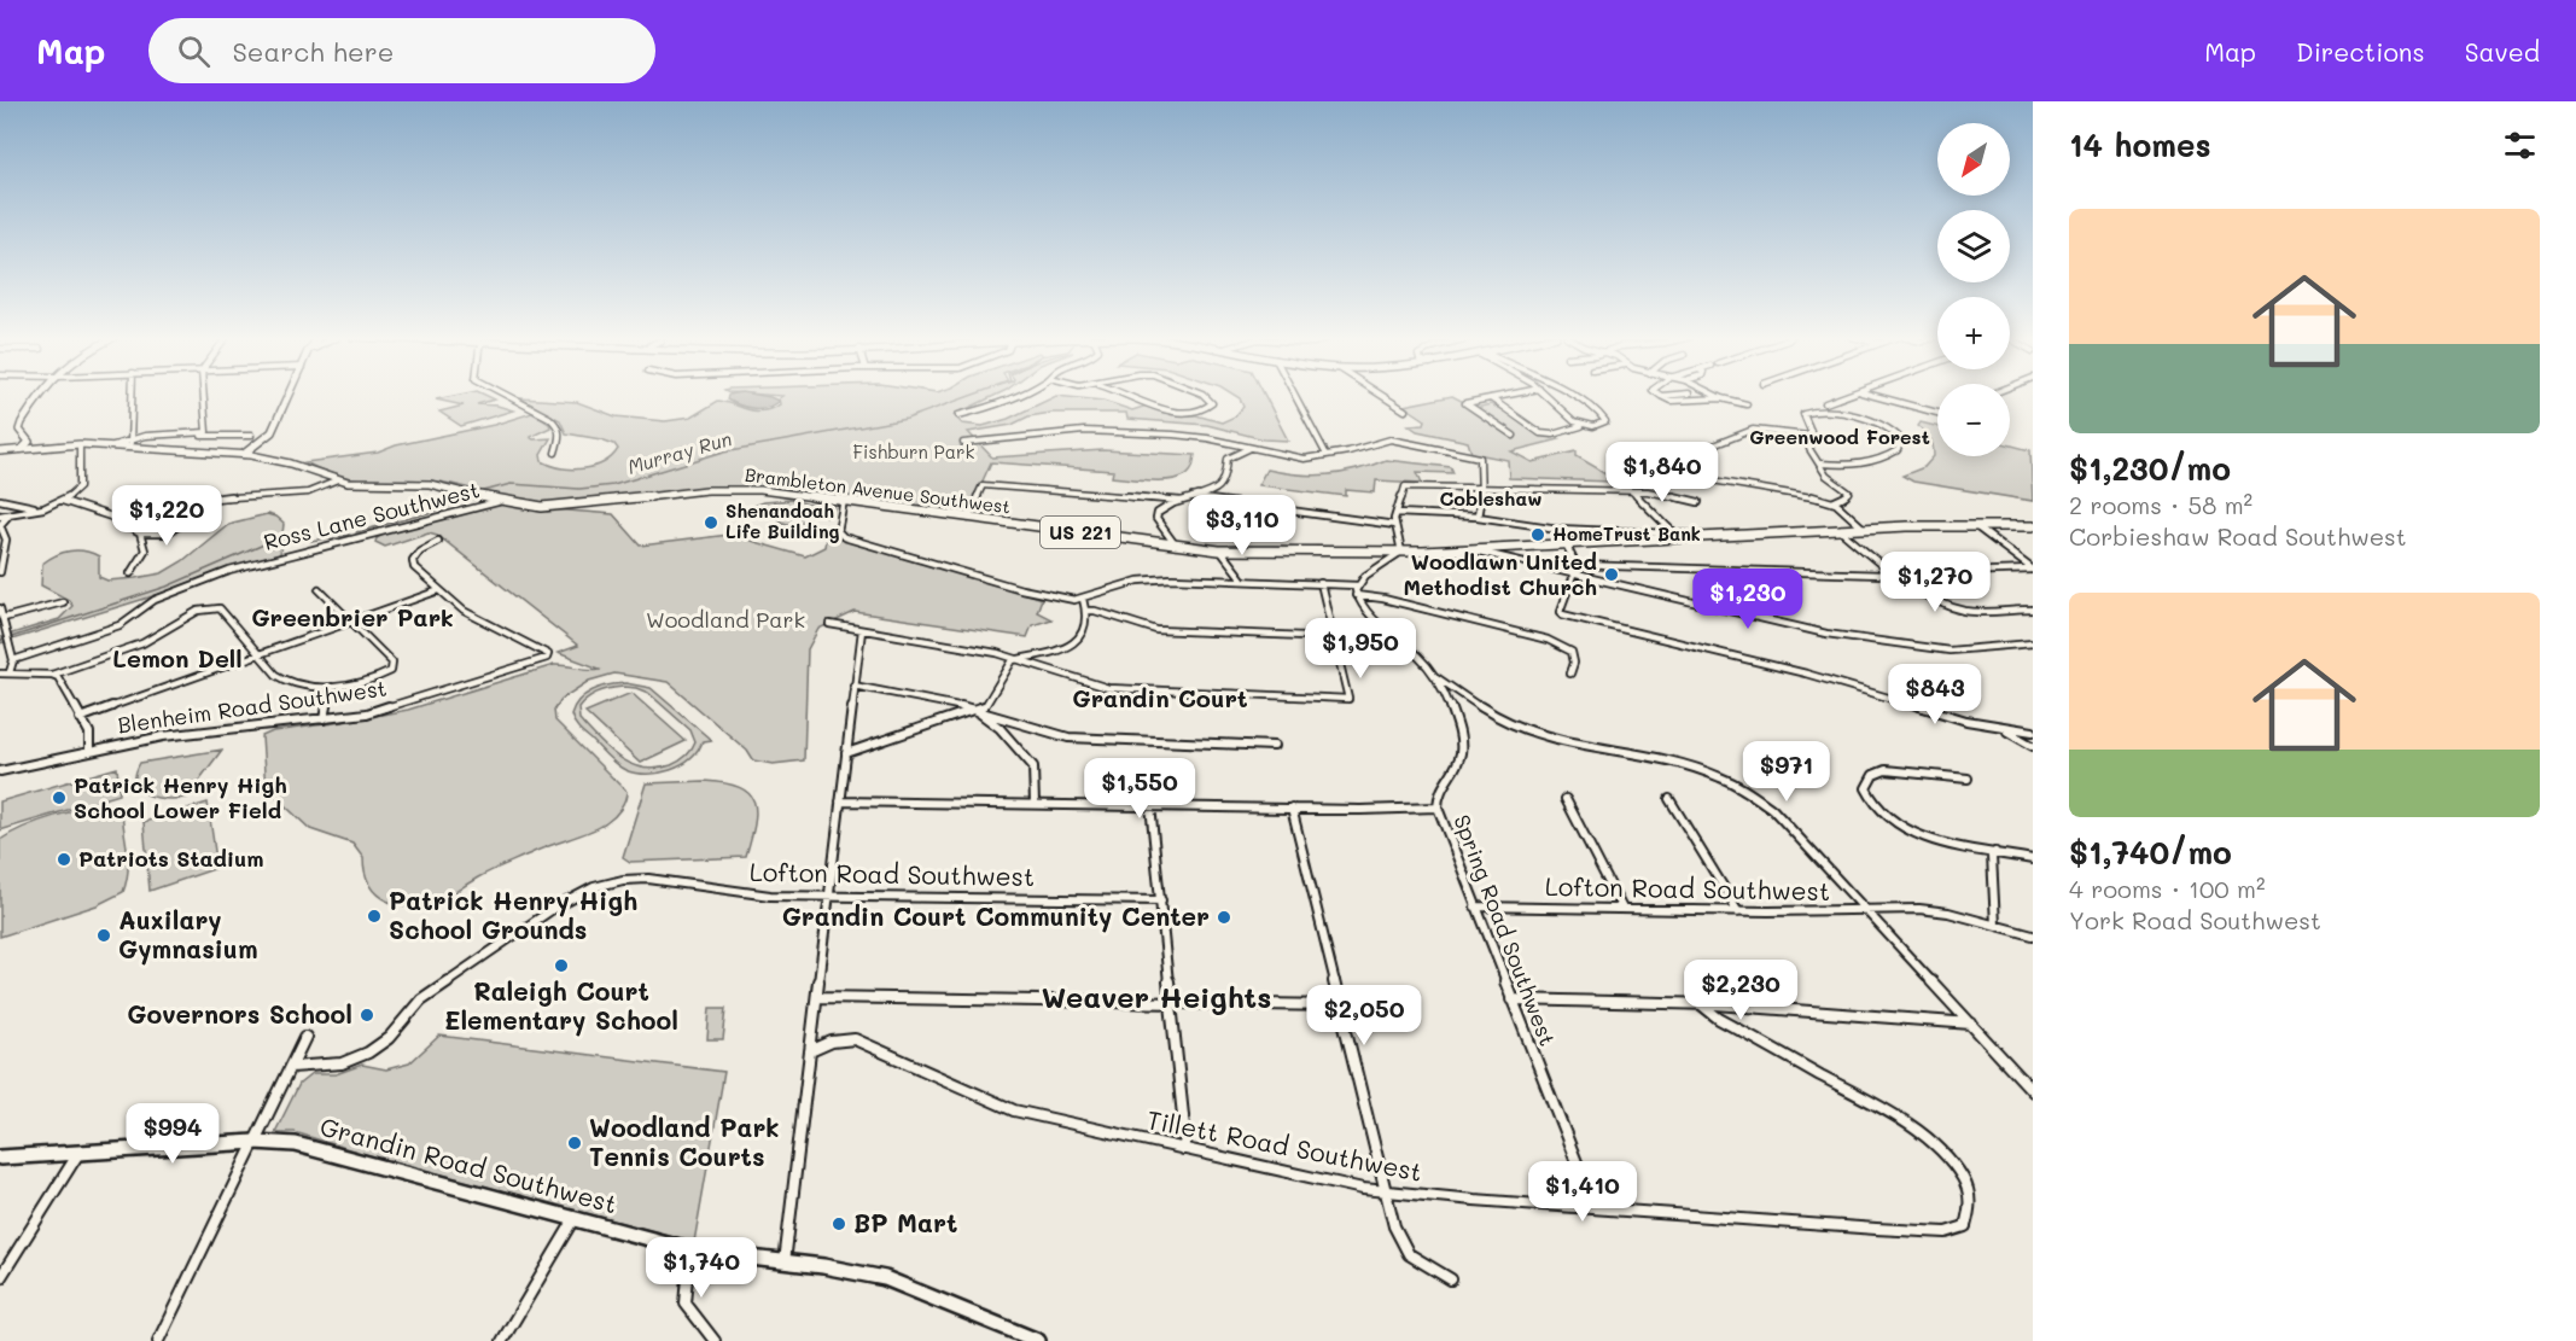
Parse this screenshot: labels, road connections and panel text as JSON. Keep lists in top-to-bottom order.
{
  "streets": {
    "main road": ["Brambleton Avenue Southwest", "US 221", "Grandin Road Southwest"],
    "street": [
      "Ross Lane Southwest",
      "Blenheim Road Southwest",
      "Lofton Road Southwest",
      "Spring Road Southwest",
      "Tillett Road Southwest"
    ]
  },
  "crossings": [
    ["Brambleton Avenue Southwest", "Ross Lane Southwest"],
    ["Brambleton Avenue Southwest", "US 221"],
    ["Lofton Road Southwest", "Spring Road Southwest"],
    ["Spring Road Southwest", "Tillett Road Southwest"]
  ],
  "districts": [
    "Greenwood Forest",
    "Cobleshaw",
    "Greenbrier Park",
    "Lemon Dell",
    "Grandin Court",
    "Weaver Heights"
  ],
  "water": ["Murray Run"],
  "parks": ["Fishburn Park", "Woodland Park"],
  "places": [
    "Shenandoah Life Building",
    "HomeTrust Bank",
    "Woodlawn United Methodist Church",
    "Patrick Henry High School Lower Field",
    "Patriots Stadium",
    "Patrick Henry High School Grounds",
    "Grandin Court Community Center",
    "Auxilary Gymnasium",
    "Raleigh Court Elementary School",
    "Governors School",
    "Woodland Park Tennis Courts",
    "BP Mart"
  ],
  "north": "bottom left",
  "page": {
    "header": "Map",
    "search": "Search here",
    "nav": ["Map", "Directions", "Saved"],
    "heading": "14 homes",
    "map_buttons": ["+", "−"],
    "list": [
      {
        "name": "$1,230/mo",
        "note": "2 rooms · 58 m² · Corbieshaw Road Southwest"
      },
      {
        "name": "$1,740/mo",
        "note": "4 rooms · 100 m² · York Road Southwest"
      }
    ],
    "price": [
      "$1,840",
      "$1,220",
      "$3,110",
      "$1,270",
      "$1,230",
      "$1,950",
      "$843",
      "$971",
      "$1,550",
      "$2,230",
      "$2,050",
      "$994",
      "$1,410",
      "$1,740"
    ]
  }
}
